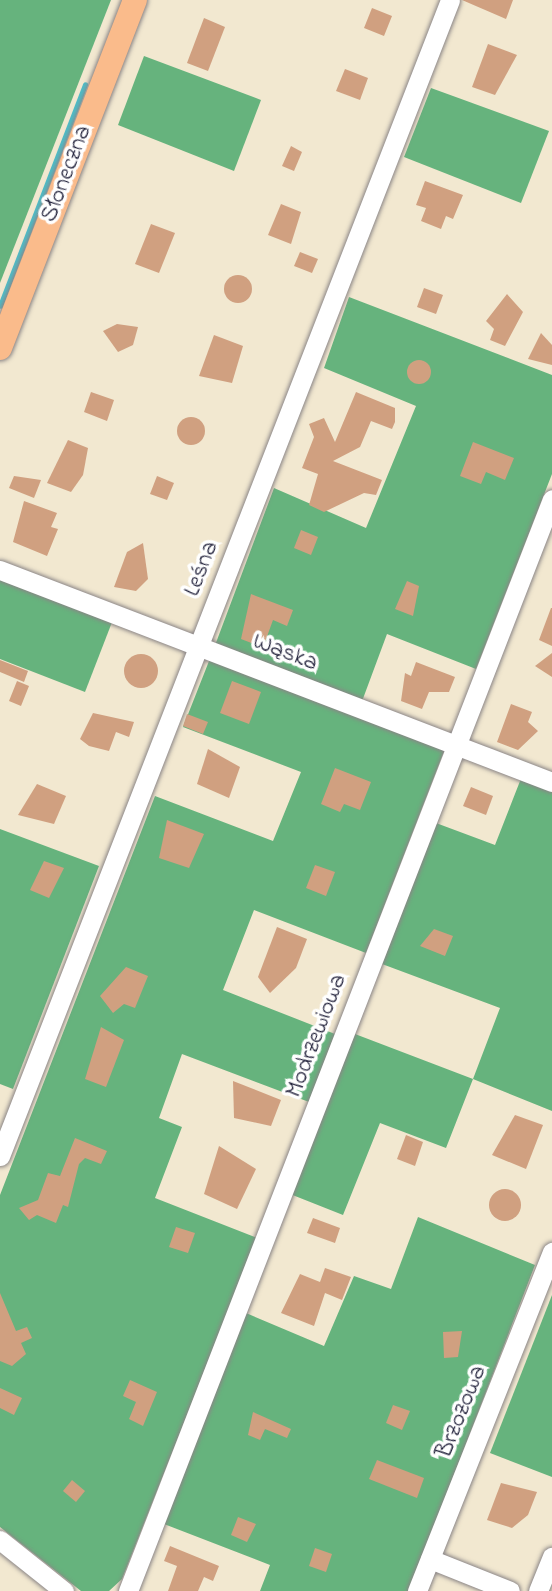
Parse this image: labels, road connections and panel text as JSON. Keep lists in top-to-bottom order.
{
  "streets": {
    "main road": ["Słoneczna"],
    "street": [
      "Leśna",
      "Wąska",
      "Modrzewiowa",
      "Brzozowa"
    ]
  },
  "crossings": [
    ["Leśna", "Wąska"],
    ["Wąska", "Modrzewiowa"]
  ]
}
